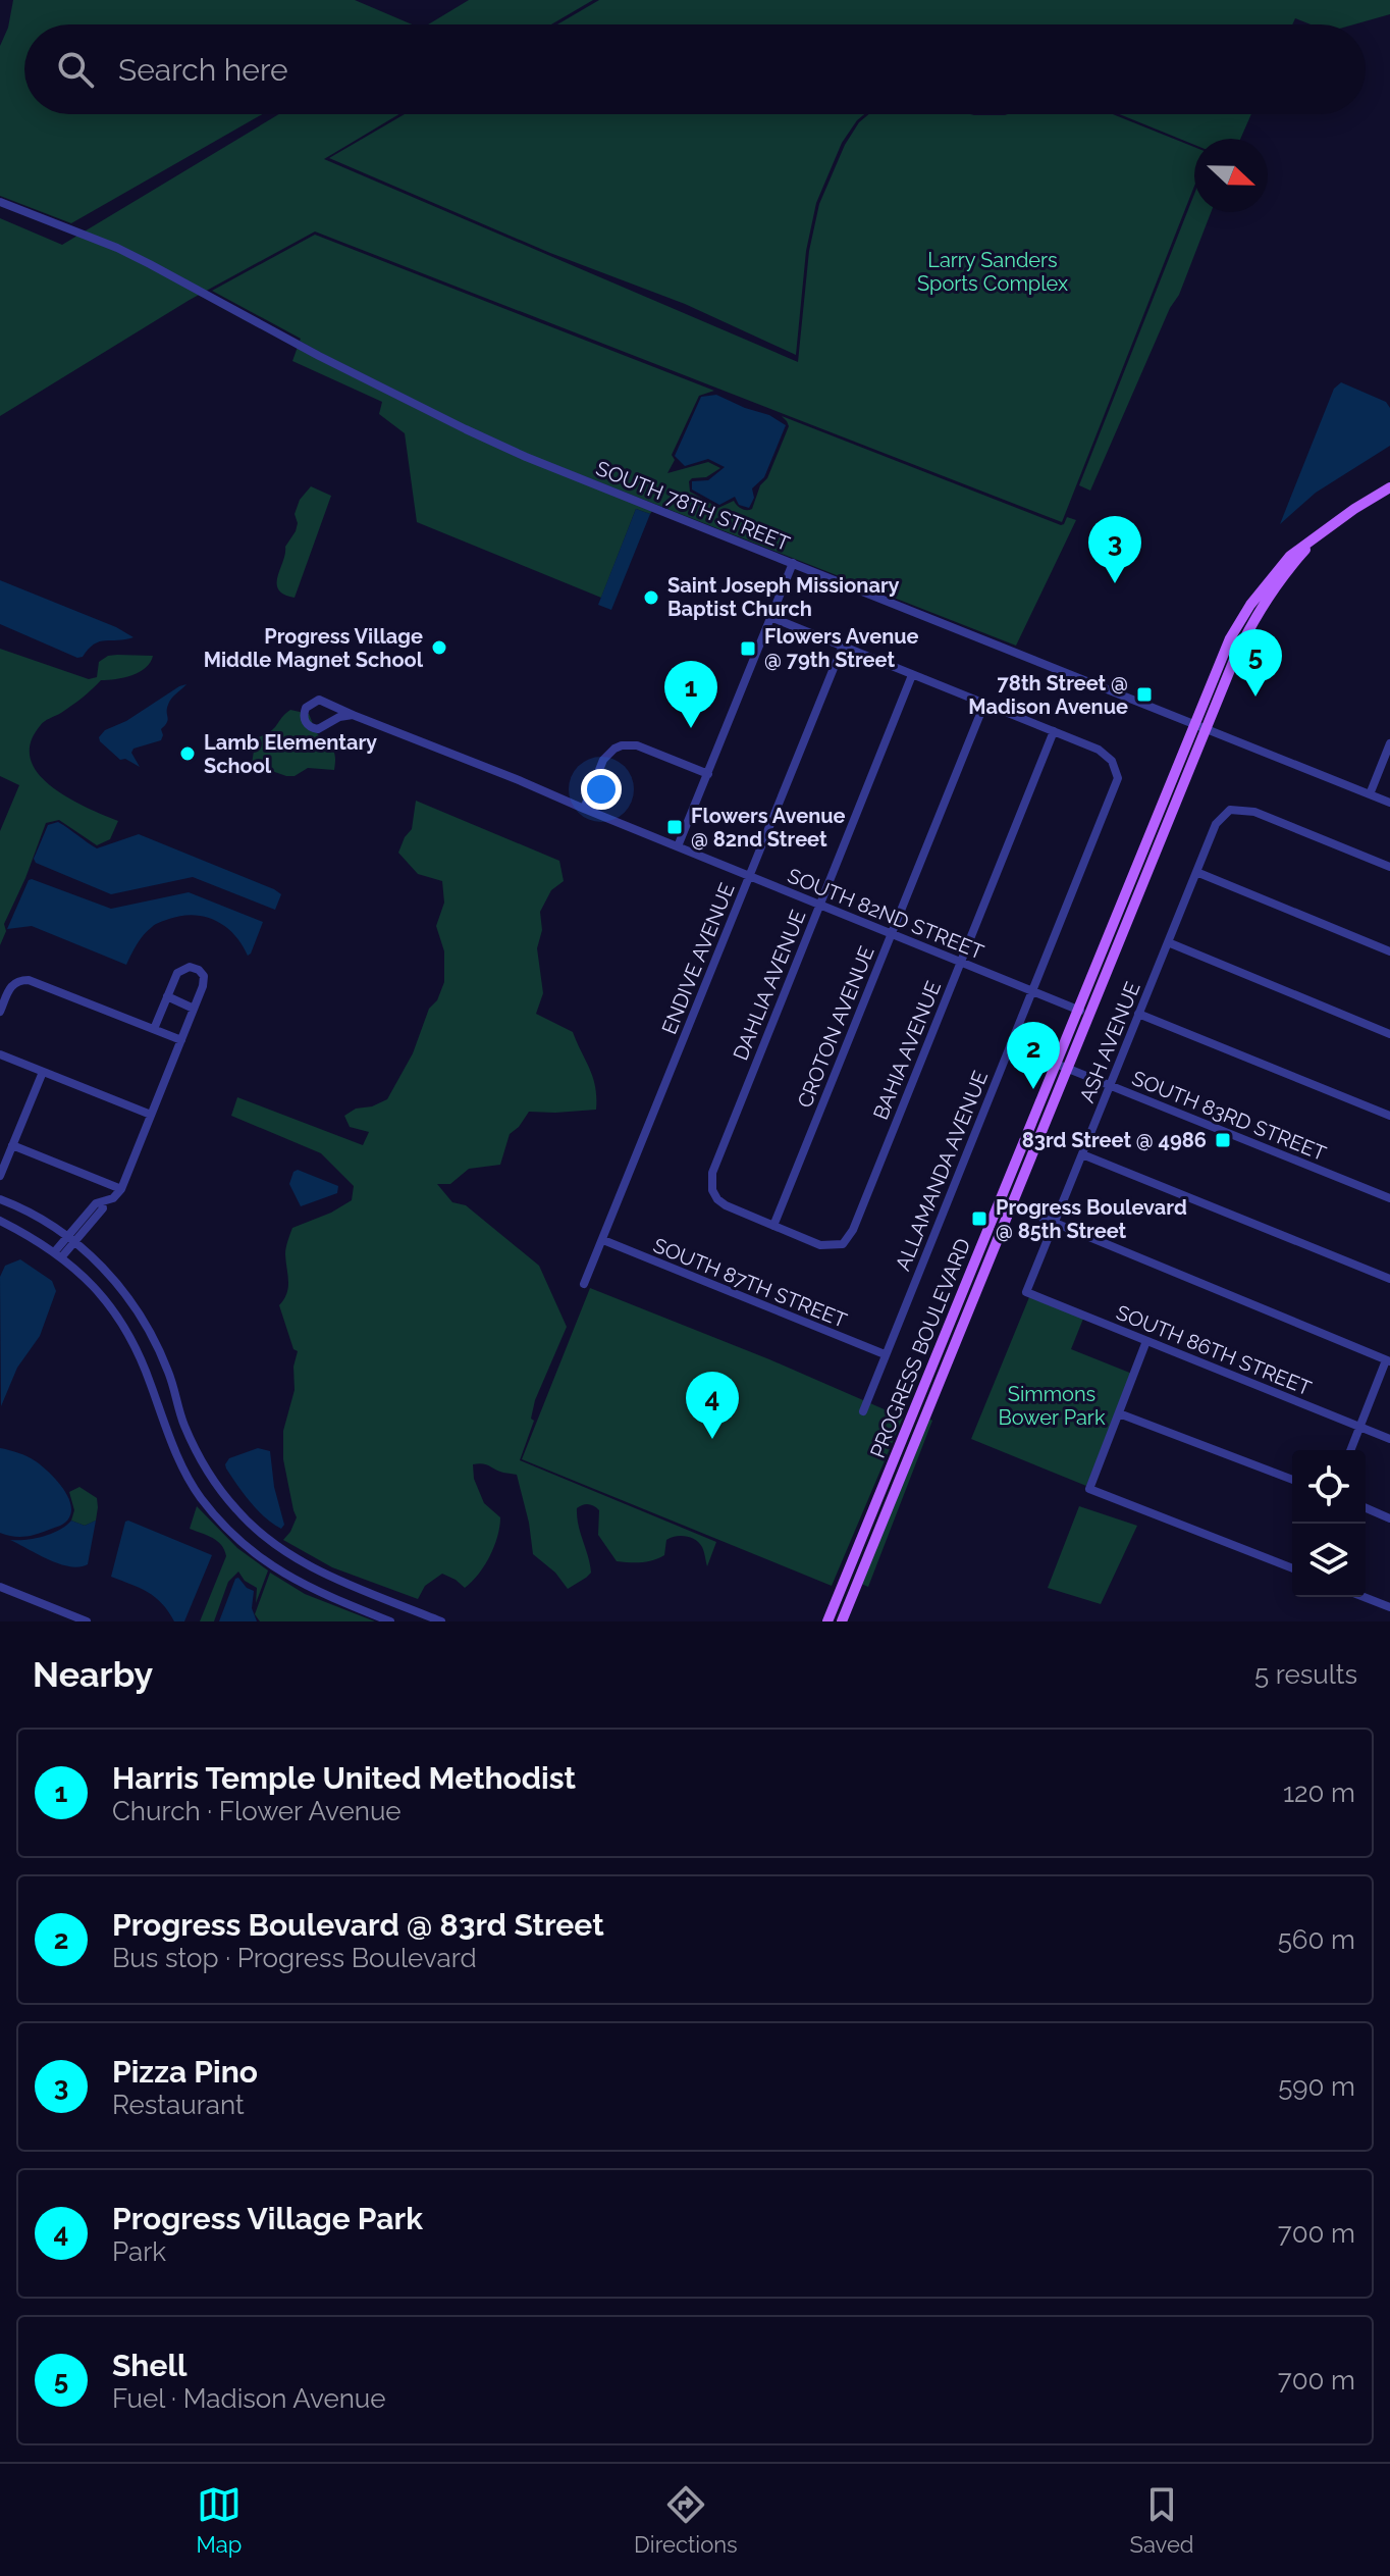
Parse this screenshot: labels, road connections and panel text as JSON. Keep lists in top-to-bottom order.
{
  "streets": {
    "main road": ["PROGRESS BOULEVARD"],
    "street": [
      "SOUTH 78TH STREET",
      "SOUTH 82ND STREET",
      "ENDIVE AVENUE",
      "DAHLIA AVENUE",
      "CROTON AVENUE",
      "ASH AVENUE",
      "BAHIA AVENUE",
      "SOUTH 83RD STREET",
      "ALLAMANDA AVENUE",
      "SOUTH 87TH STREET",
      "SOUTH 86TH STREET"
    ]
  },
  "crossings": [
    ["SOUTH 78TH STREET", "PROGRESS BOULEVARD"],
    ["SOUTH 82ND STREET", "ENDIVE AVENUE"],
    ["SOUTH 82ND STREET", "DAHLIA AVENUE"],
    ["SOUTH 82ND STREET", "CROTON AVENUE"],
    ["SOUTH 82ND STREET", "BAHIA AVENUE"],
    ["SOUTH 82ND STREET", "ALLAMANDA AVENUE"],
    ["SOUTH 82ND STREET", "PROGRESS BOULEVARD"],
    ["ENDIVE AVENUE", "SOUTH 87TH STREET"],
    ["DAHLIA AVENUE", "CROTON AVENUE"],
    ["DAHLIA AVENUE", "BAHIA AVENUE"],
    ["CROTON AVENUE", "BAHIA AVENUE"],
    ["ASH AVENUE", "SOUTH 83RD STREET"],
    ["ASH AVENUE", "SOUTH 86TH STREET"],
    ["BAHIA AVENUE", "ALLAMANDA AVENUE"],
    ["SOUTH 83RD STREET", "PROGRESS BOULEVARD"],
    ["ALLAMANDA AVENUE", "SOUTH 87TH STREET"]
  ],
  "parks": ["Larry Sanders Sports Complex", "Simmons Bower Park"],
  "places": {
    "other": ["Saint Joseph Missionary Baptist Church", "Progress Village Middle Magnet School", "Lamb Elementary School"],
    "transit": [
      "Flowers Avenue @ 79th Street",
      "78th Street @ Madison Avenue",
      "Flowers Avenue @ 82nd Street",
      "83rd Street @ 4986",
      "Progress Boulevard @ 85th Street"
    ]
  },
  "north": "right",
  "page": {
    "search": "Search here",
    "pins": [
      "3",
      "5",
      "1",
      "2",
      "4"
    ],
    "heading": ["Nearby", "5 results"],
    "list": [
      {
        "mark": "1",
        "name": "Harris Temple United Methodist",
        "note": "Church · Flower Avenue",
        "value": "120 m"
      },
      {
        "mark": "2",
        "name": "Progress Boulevard @ 83rd Street",
        "note": "Bus stop · Progress Boulevard",
        "value": "560 m"
      },
      {
        "mark": "3",
        "name": "Pizza Pino",
        "note": "Restaurant",
        "value": "590 m"
      },
      {
        "mark": "4",
        "name": "Progress Village Park",
        "note": "Park",
        "value": "700 m"
      },
      {
        "mark": "5",
        "name": "Shell",
        "note": "Fuel · Madison Avenue",
        "value": "700 m"
      }
    ],
    "nav": ["Map", "Directions", "Saved"]
  }
}
